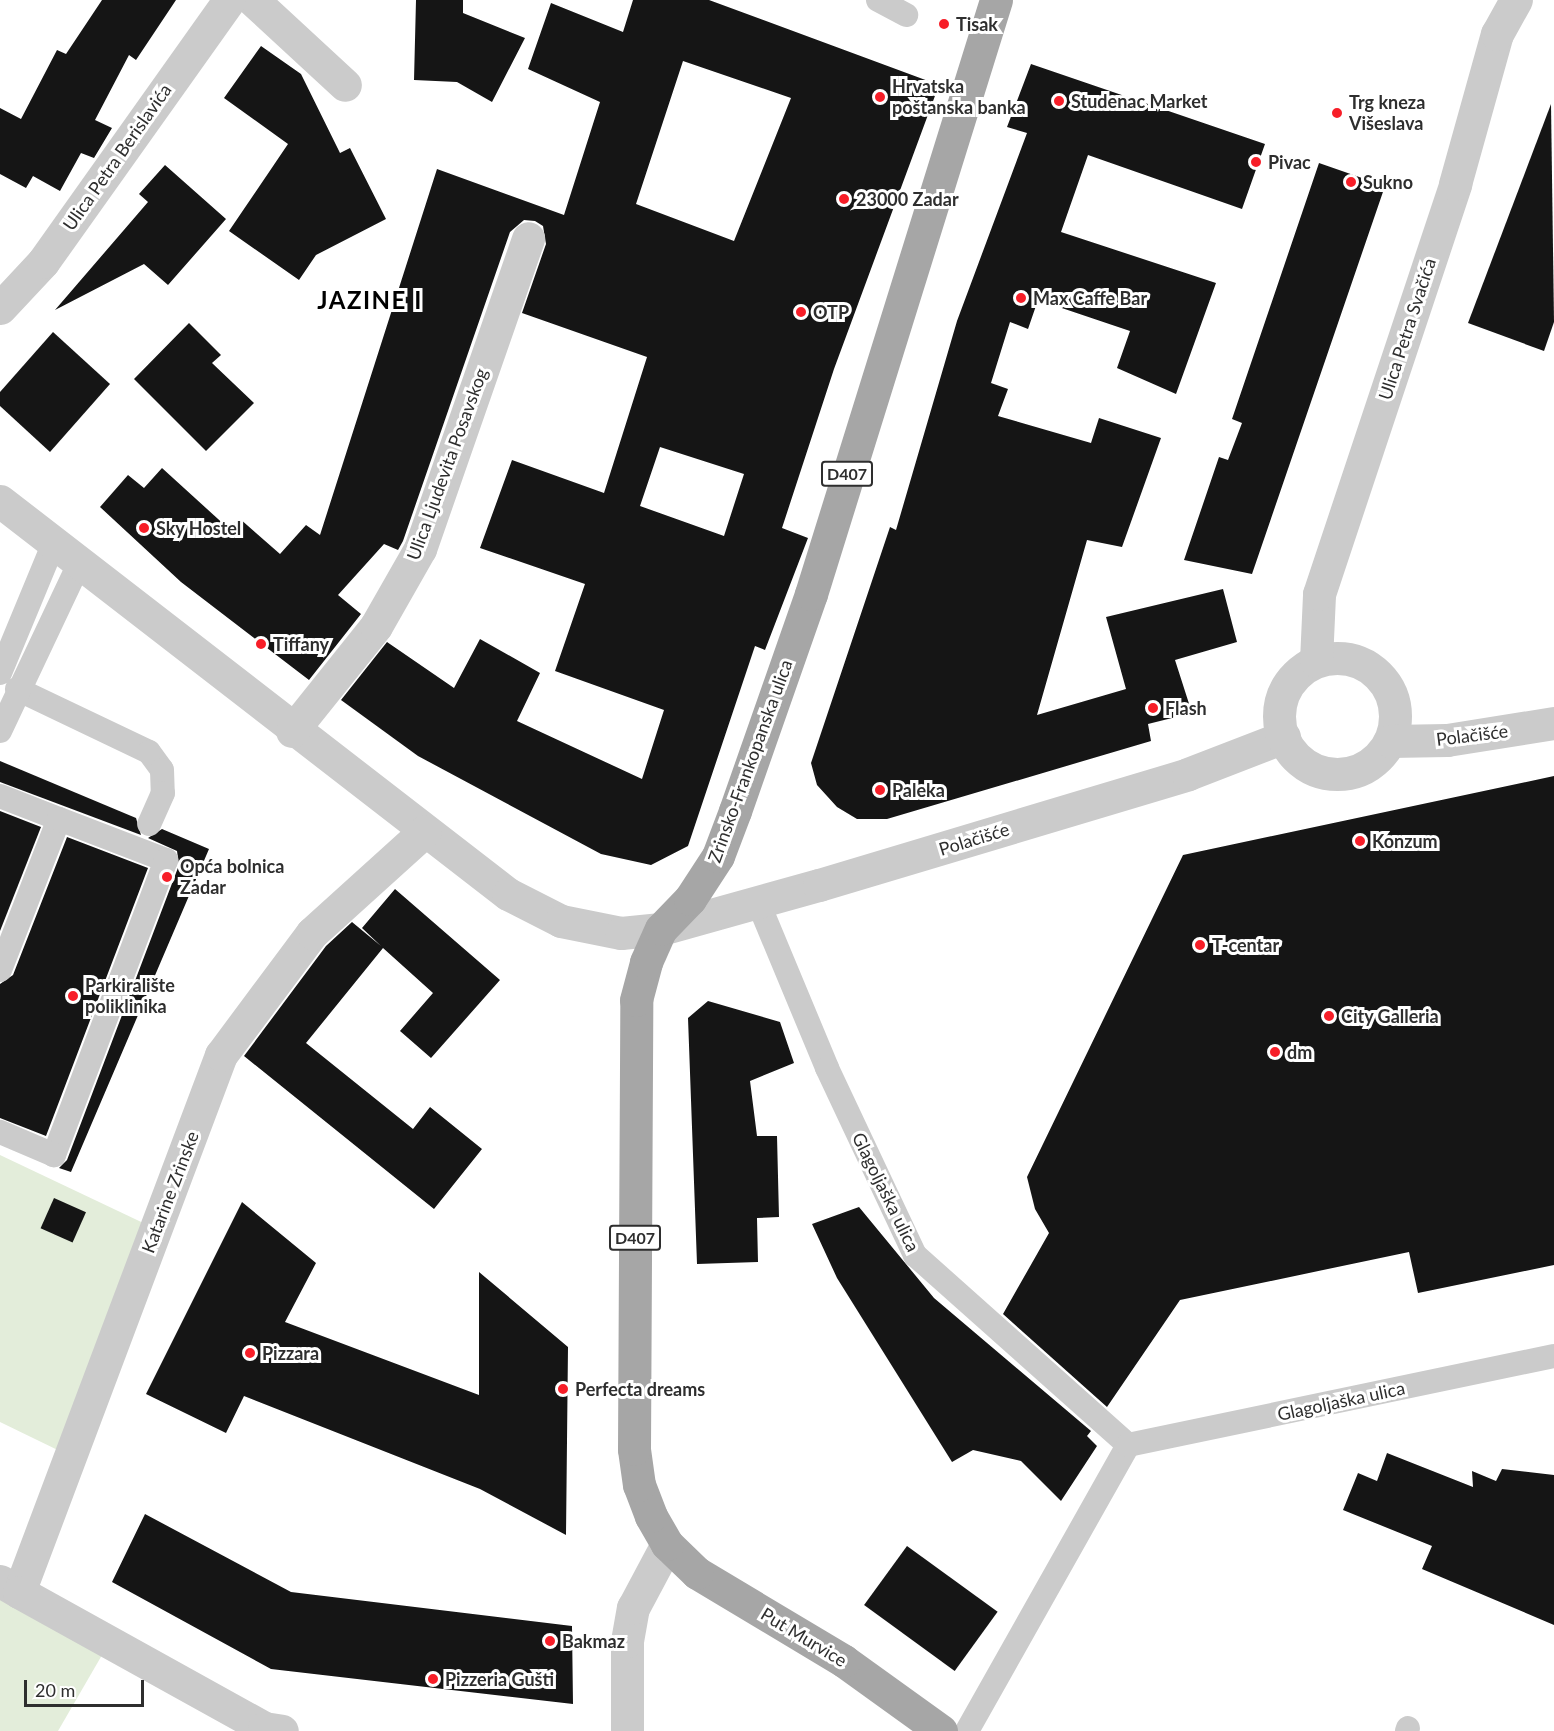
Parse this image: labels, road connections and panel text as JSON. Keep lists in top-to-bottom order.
{
  "streets": {
    "main road": ["D407", "Zrinsko-Frankopanska ulica", "Put Murvice"],
    "street": [
      "Ulica Petra Berislavića",
      "Ulica Petra Svačića",
      "Ulica Ljudevita Posavskog",
      "Polačišće",
      "Katarine Zrinske"
    ],
    "lane": ["Glagoljaška ulica"]
  },
  "crossings": [
    ["Ulica Petra Svačića", "Polačišće"],
    ["Polačišće", "Zrinsko-Frankopanska ulica"],
    ["Polačišće", "Glagoljaška ulica"],
    ["Zrinsko-Frankopanska ulica", "Put Murvice"]
  ],
  "districts": ["JAZINE I"],
  "places": [
    "Tisak",
    "Hrvatska poštanska banka",
    "Studenac Market",
    "Trg kneza Višeslava",
    "Pivac",
    "Sukno",
    "23000 Zadar",
    "Max Caffe Bar",
    "OTP",
    "Sky Hostel",
    "Tiffany",
    "Flash",
    "Paleka",
    "Konzum",
    "Opća bolnica Zadar",
    "T-centar",
    "Parkiralište poliklinika",
    "City Galleria",
    "dm",
    "Pizzara",
    "Perfecta dreams",
    "Bakmaz",
    "Pizzeria Gušti"
  ],
  "scale_bar": "20 m"
}
